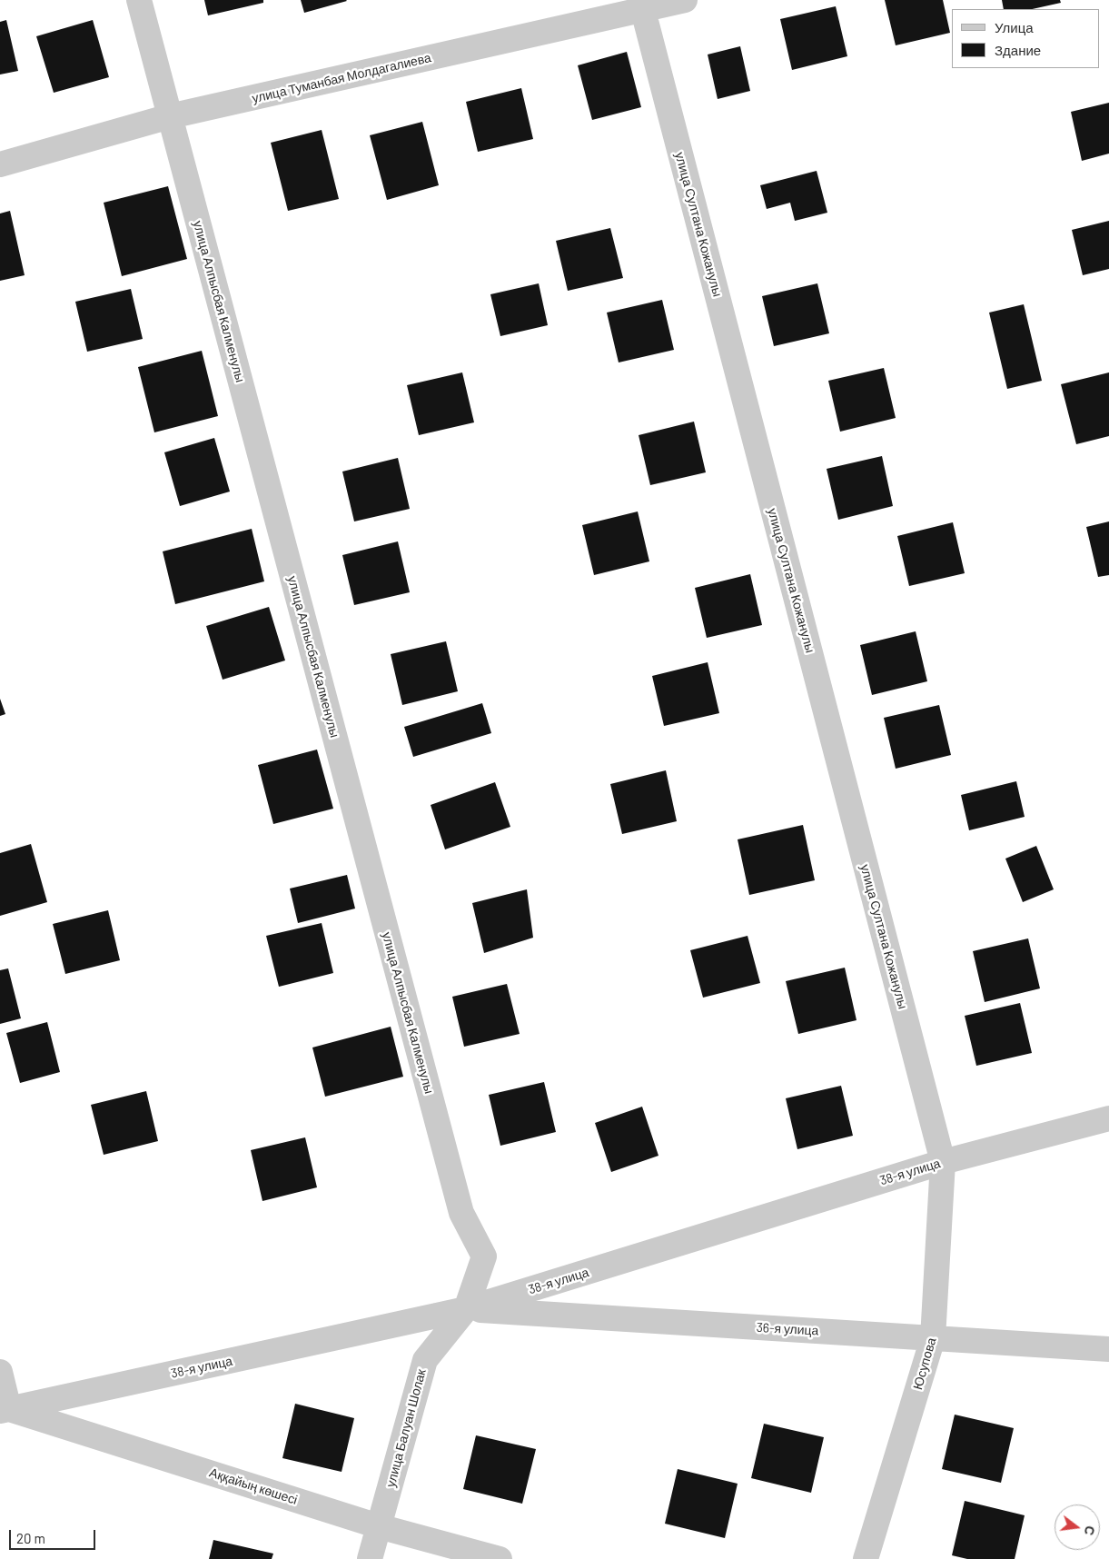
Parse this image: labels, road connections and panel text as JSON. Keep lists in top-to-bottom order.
{
  "streets": {
    "street": [
      "улица Туманбая Молдагалиева",
      "улица Султана Кожанулы",
      "улица Алпысбая Калменулы",
      "38-я улица",
      "36-я улица",
      "Юсупова",
      "улица Балуан Шолак",
      "Аққайың көшесі"
    ]
  },
  "crossings": [
    ["улица Туманбая Молдагалиева", "улица Султана Кожанулы"],
    ["улица Туманбая Молдагалиева", "улица Алпысбая Калменулы"],
    ["улица Султана Кожанулы", "38-я улица"],
    ["улица Султана Кожанулы", "Юсупова"],
    ["улица Алпысбая Калменулы", "38-я улица"],
    ["улица Алпысбая Калменулы", "36-я улица"],
    ["улица Алпысбая Калменулы", "улица Балуан Шолак"],
    ["38-я улица", "36-я улица"],
    ["38-я улица", "Юсупова"],
    ["38-я улица", "улица Балуан Шолак"],
    ["38-я улица", "Аққайың көшесі"],
    ["36-я улица", "Юсупова"],
    ["36-я улица", "улица Балуан Шолак"],
    ["улица Балуан Шолак", "Аққайың көшесі"]
  ],
  "legend": ["Улица", "Здание"],
  "scale_bar": "20 m",
  "north": "right"
}
